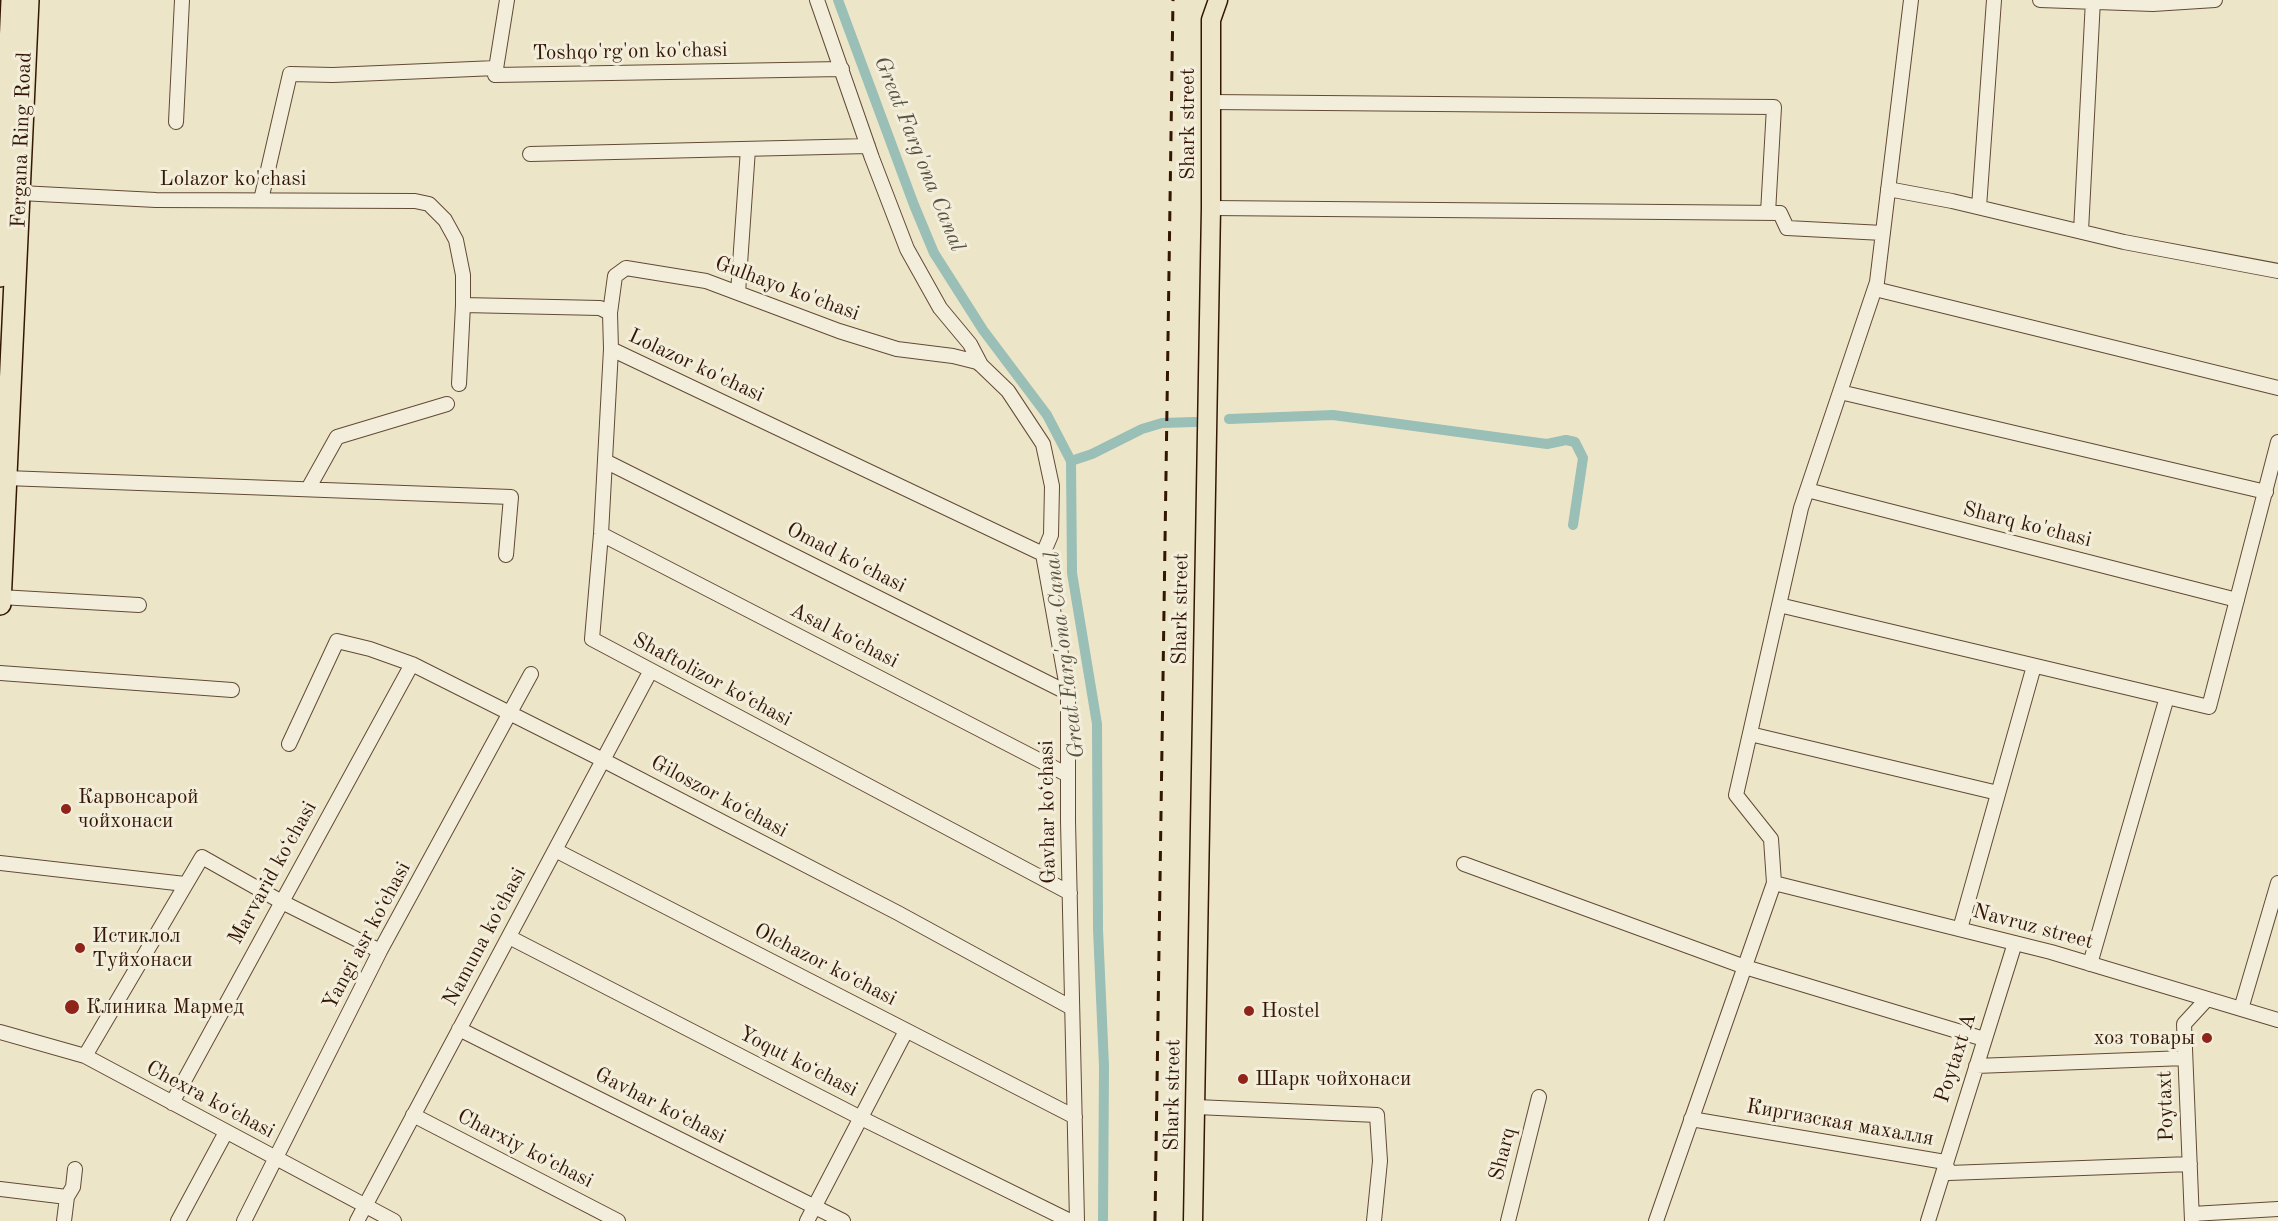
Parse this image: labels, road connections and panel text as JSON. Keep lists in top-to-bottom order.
{
  "streets": {
    "highway": ["Fergana Ring Road"],
    "main road": ["Shark street"],
    "street": [
      "Toshqo'rg'on ko'chasi",
      "Lolazor ko'chasi",
      "Gulhayo ko'chasi",
      "Sharq ko'chasi",
      "Omad ko'chasi",
      "Asal koʻchasi",
      "Shaftolizor koʻchasi",
      "Giloszor koʻchasi",
      "Gavhar koʻchasi",
      "Marvarid koʻchasi",
      "Navruz street",
      "Yangi asr koʻchasi",
      "Namuna koʻchasi",
      "Olchazor koʻchasi",
      "Poytaxt A",
      "Yoqut koʻchasi",
      "Chexra koʻchasi",
      "Poytaxt",
      "Киргизская махалля",
      "Charxiy koʻchasi",
      "Sharq"
    ]
  },
  "crossings": [
    ["Toshqo'rg'on ko'chasi", "Gavhar koʻchasi"],
    ["Fergana Ring Road", "Lolazor ko'chasi"],
    ["Lolazor ko'chasi", "Gulhayo ko'chasi"],
    ["Lolazor ko'chasi", "Shaftolizor koʻchasi"],
    ["Lolazor ko'chasi", "Gavhar koʻchasi"],
    ["Gulhayo ko'chasi", "Gavhar koʻchasi"],
    ["Omad ko'chasi", "Shaftolizor koʻchasi"],
    ["Omad ko'chasi", "Gavhar koʻchasi"],
    ["Asal koʻchasi", "Shaftolizor koʻchasi"],
    ["Asal koʻchasi", "Gavhar koʻchasi"],
    ["Shaftolizor koʻchasi", "Gavhar koʻchasi"],
    ["Shaftolizor koʻchasi", "Namuna koʻchasi"],
    ["Giloszor koʻchasi", "Gavhar koʻchasi"],
    ["Giloszor koʻchasi", "Marvarid koʻchasi"],
    ["Giloszor koʻchasi", "Yangi asr koʻchasi"],
    ["Giloszor koʻchasi", "Namuna koʻchasi"],
    ["Gavhar koʻchasi", "Namuna koʻchasi"],
    ["Gavhar koʻchasi", "Olchazor koʻchasi"],
    ["Marvarid koʻchasi", "Chexra koʻchasi"],
    ["Navruz street", "Poytaxt A"],
    ["Navruz street", "Poytaxt"],
    ["Yangi asr koʻchasi", "Chexra koʻchasi"],
    ["Namuna koʻchasi", "Olchazor koʻchasi"],
    ["Namuna koʻchasi", "Yoqut koʻchasi"],
    ["Namuna koʻchasi", "Chexra koʻchasi"],
    ["Namuna koʻchasi", "Charxiy koʻchasi"],
    ["Poytaxt A", "Киргизская махалля"],
    ["Poytaxt", "Киргизская махалля"]
  ],
  "water": ["Great Farg'ona Canal"],
  "places": [
    "Карвонсарой чойхонаси",
    "Истиклол Туйхонаси",
    "Клиника Мармед",
    "Hostel",
    "хоз товары",
    "Шарк чойхонаси"
  ]
}
